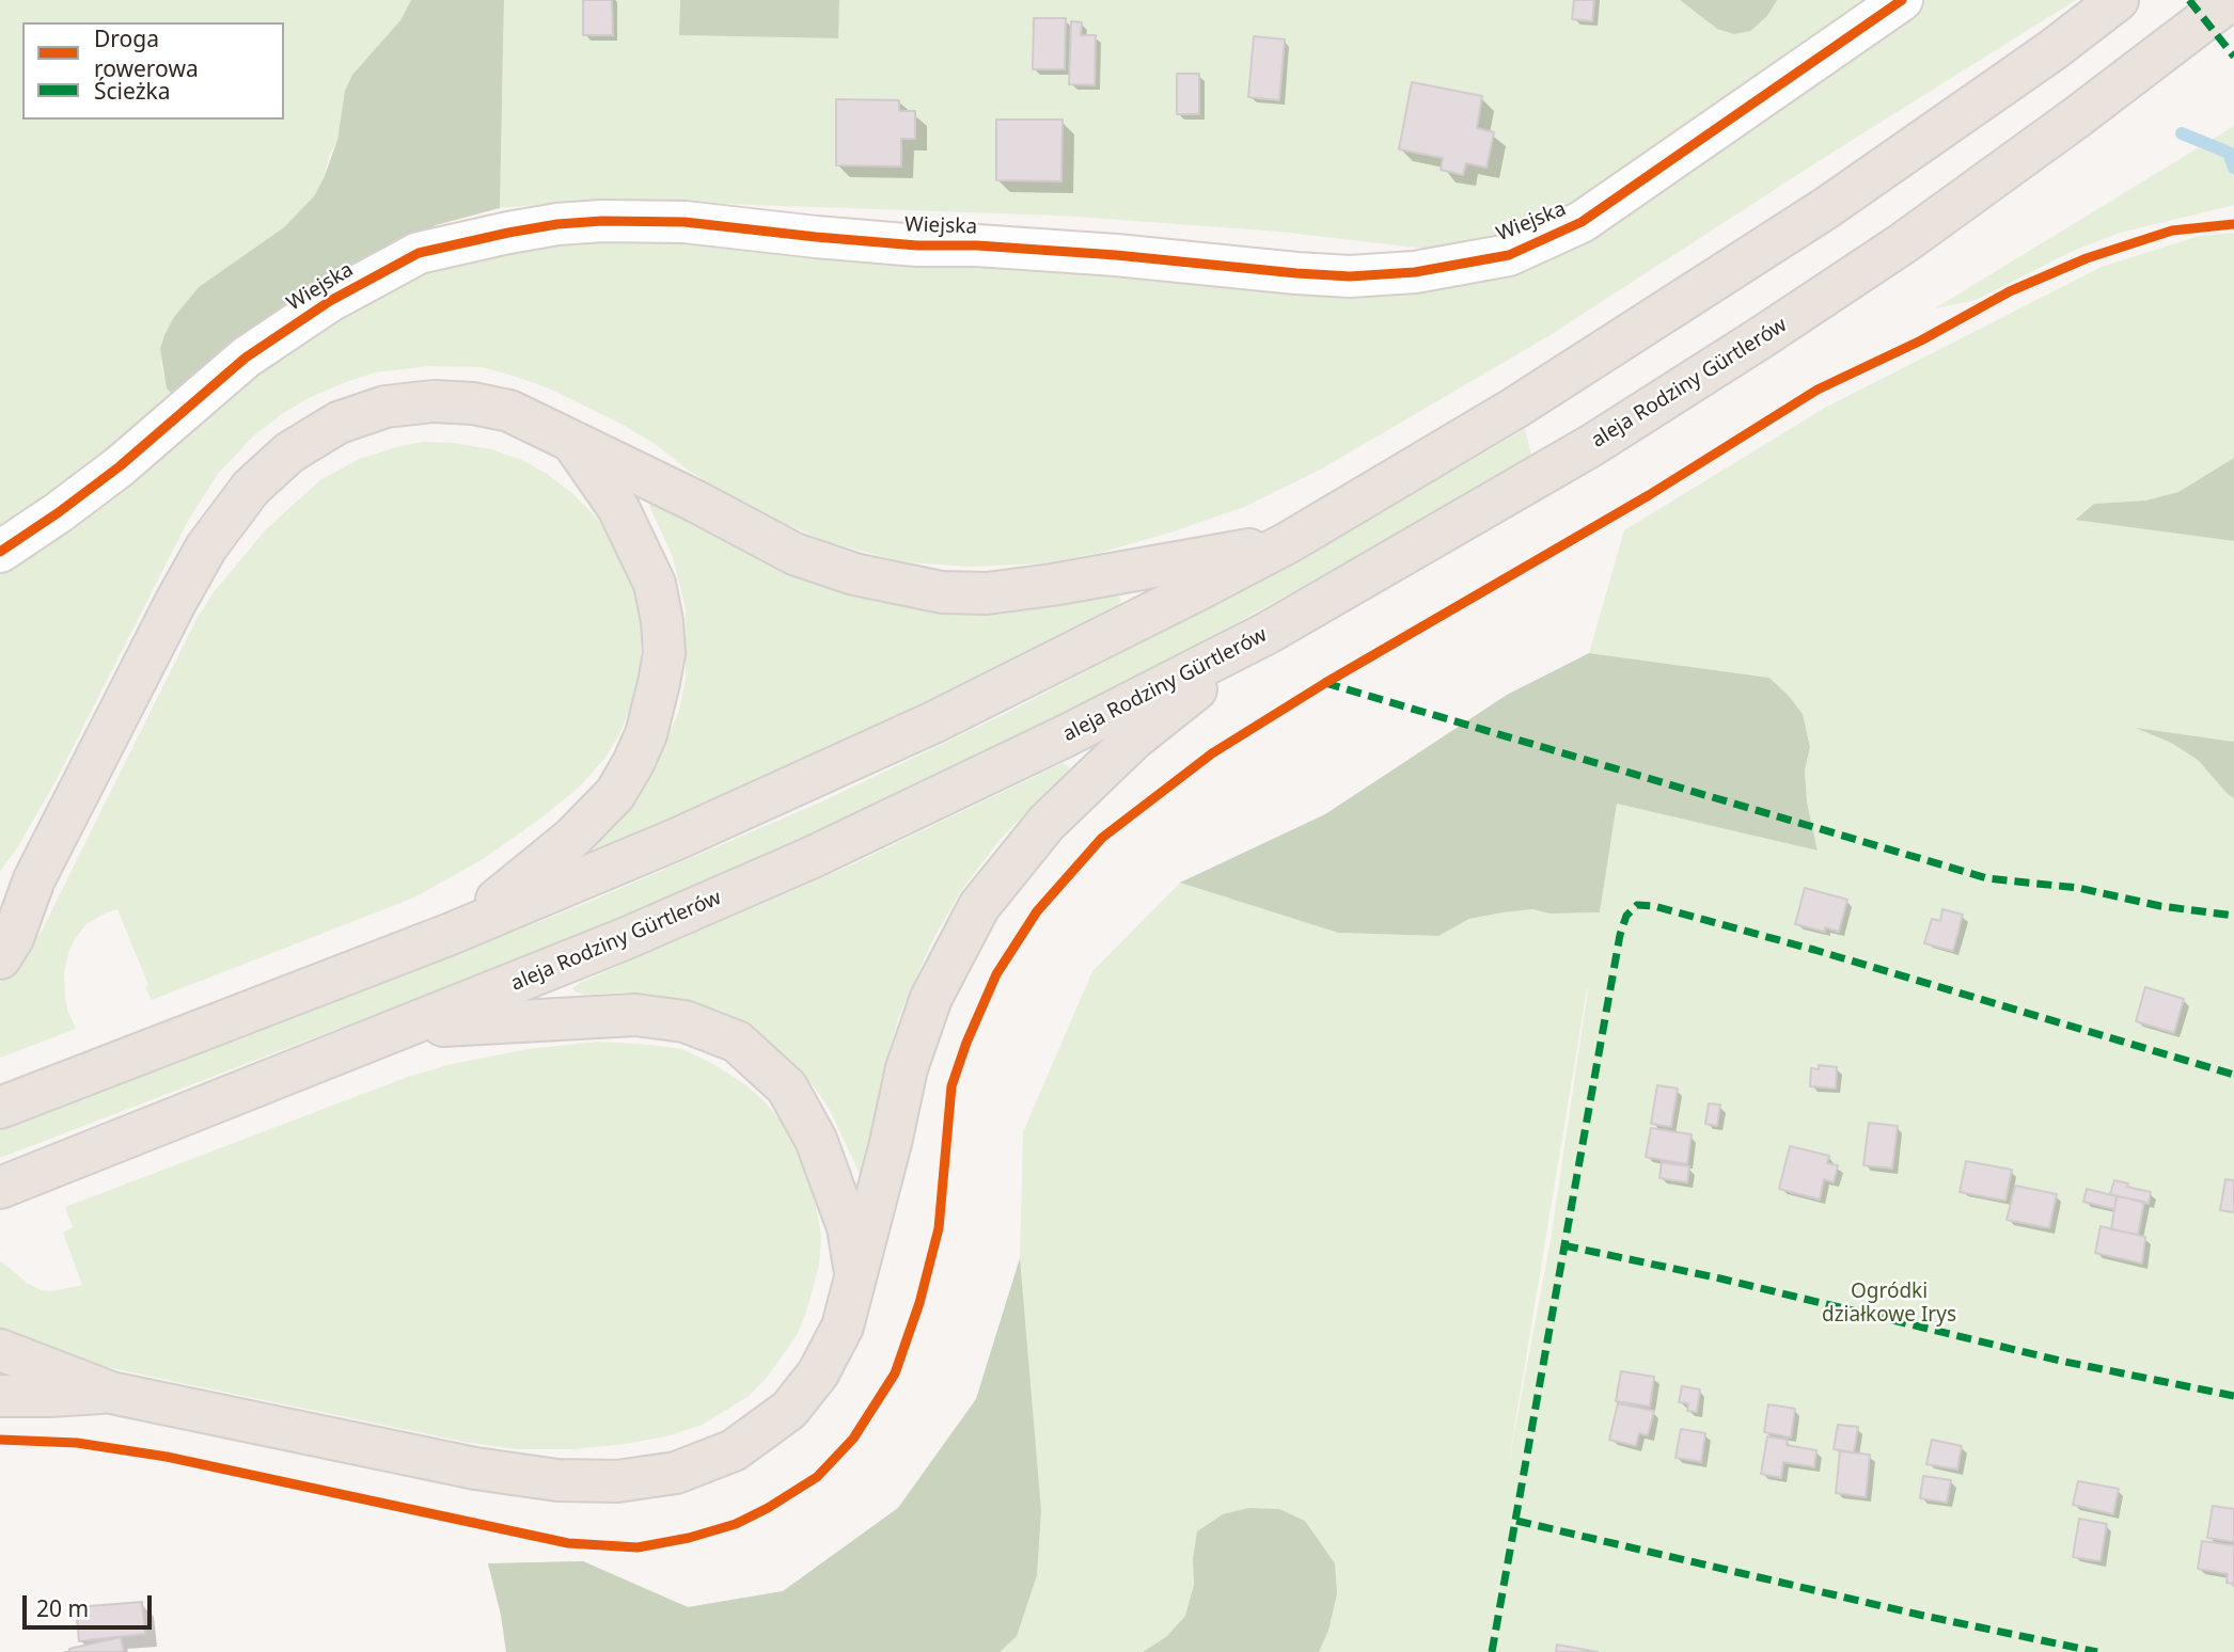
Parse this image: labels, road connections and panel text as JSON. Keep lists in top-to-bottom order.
{
  "streets": {
    "main road": ["aleja Rodziny Gürtlerów"],
    "street": ["Wiejska"]
  },
  "parks": ["Ogródki działkowe Irys"],
  "legend": ["Droga rowerowa", "Ścieżka"],
  "scale_bar": "20 m"
}
